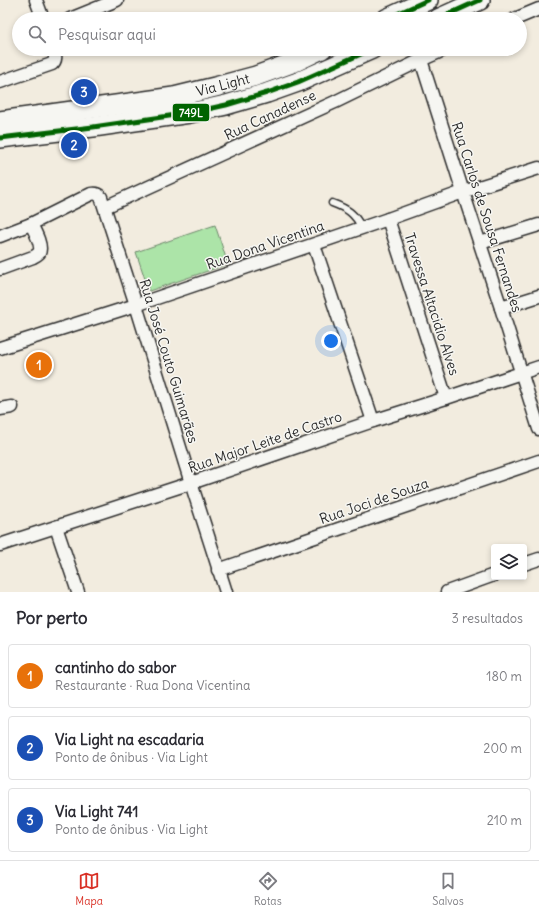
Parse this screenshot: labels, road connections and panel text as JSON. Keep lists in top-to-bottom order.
{
  "streets": {
    "main road": ["Via Light"],
    "street": [
      "Rua Canadense",
      "Rua Carlos de Sousa Fernandes",
      "Rua Dona Vicentina",
      "Travessa Altacidio Alves",
      "Rua José Couto Guimarães",
      "Rua Major Leite de Castro",
      "Rua Joci de Souza"
    ]
  },
  "crossings": [
    ["Rua Canadense", "Rua Carlos de Sousa Fernandes"],
    ["Rua Canadense", "Rua José Couto Guimarães"],
    ["Rua Carlos de Sousa Fernandes", "Rua Dona Vicentina"],
    ["Rua Carlos de Sousa Fernandes", "Rua Major Leite de Castro"],
    ["Rua Dona Vicentina", "Travessa Altacidio Alves"],
    ["Rua Dona Vicentina", "Rua José Couto Guimarães"],
    ["Travessa Altacidio Alves", "Rua Major Leite de Castro"],
    ["Rua José Couto Guimarães", "Rua Major Leite de Castro"],
    ["Rua José Couto Guimarães", "Rua Joci de Souza"]
  ],
  "lines": ["transit line 749L"],
  "page": {
    "search": "Pesquisar aqui",
    "pins": ["3", "2", "1"],
    "heading": ["Por perto", "3 resultados"],
    "list": [
      {
        "mark": "1",
        "name": "cantinho do sabor",
        "note": "Restaurante · Rua Dona Vicentina",
        "value": "180 m"
      },
      {
        "mark": "2",
        "name": "Via Light na escadaria",
        "note": "Ponto de ônibus · Via Light",
        "value": "200 m"
      },
      {
        "mark": "3",
        "name": "Via Light 741",
        "note": "Ponto de ônibus · Via Light",
        "value": "210 m"
      }
    ],
    "nav": ["Mapa", "Rotas", "Salvos"]
  }
}
